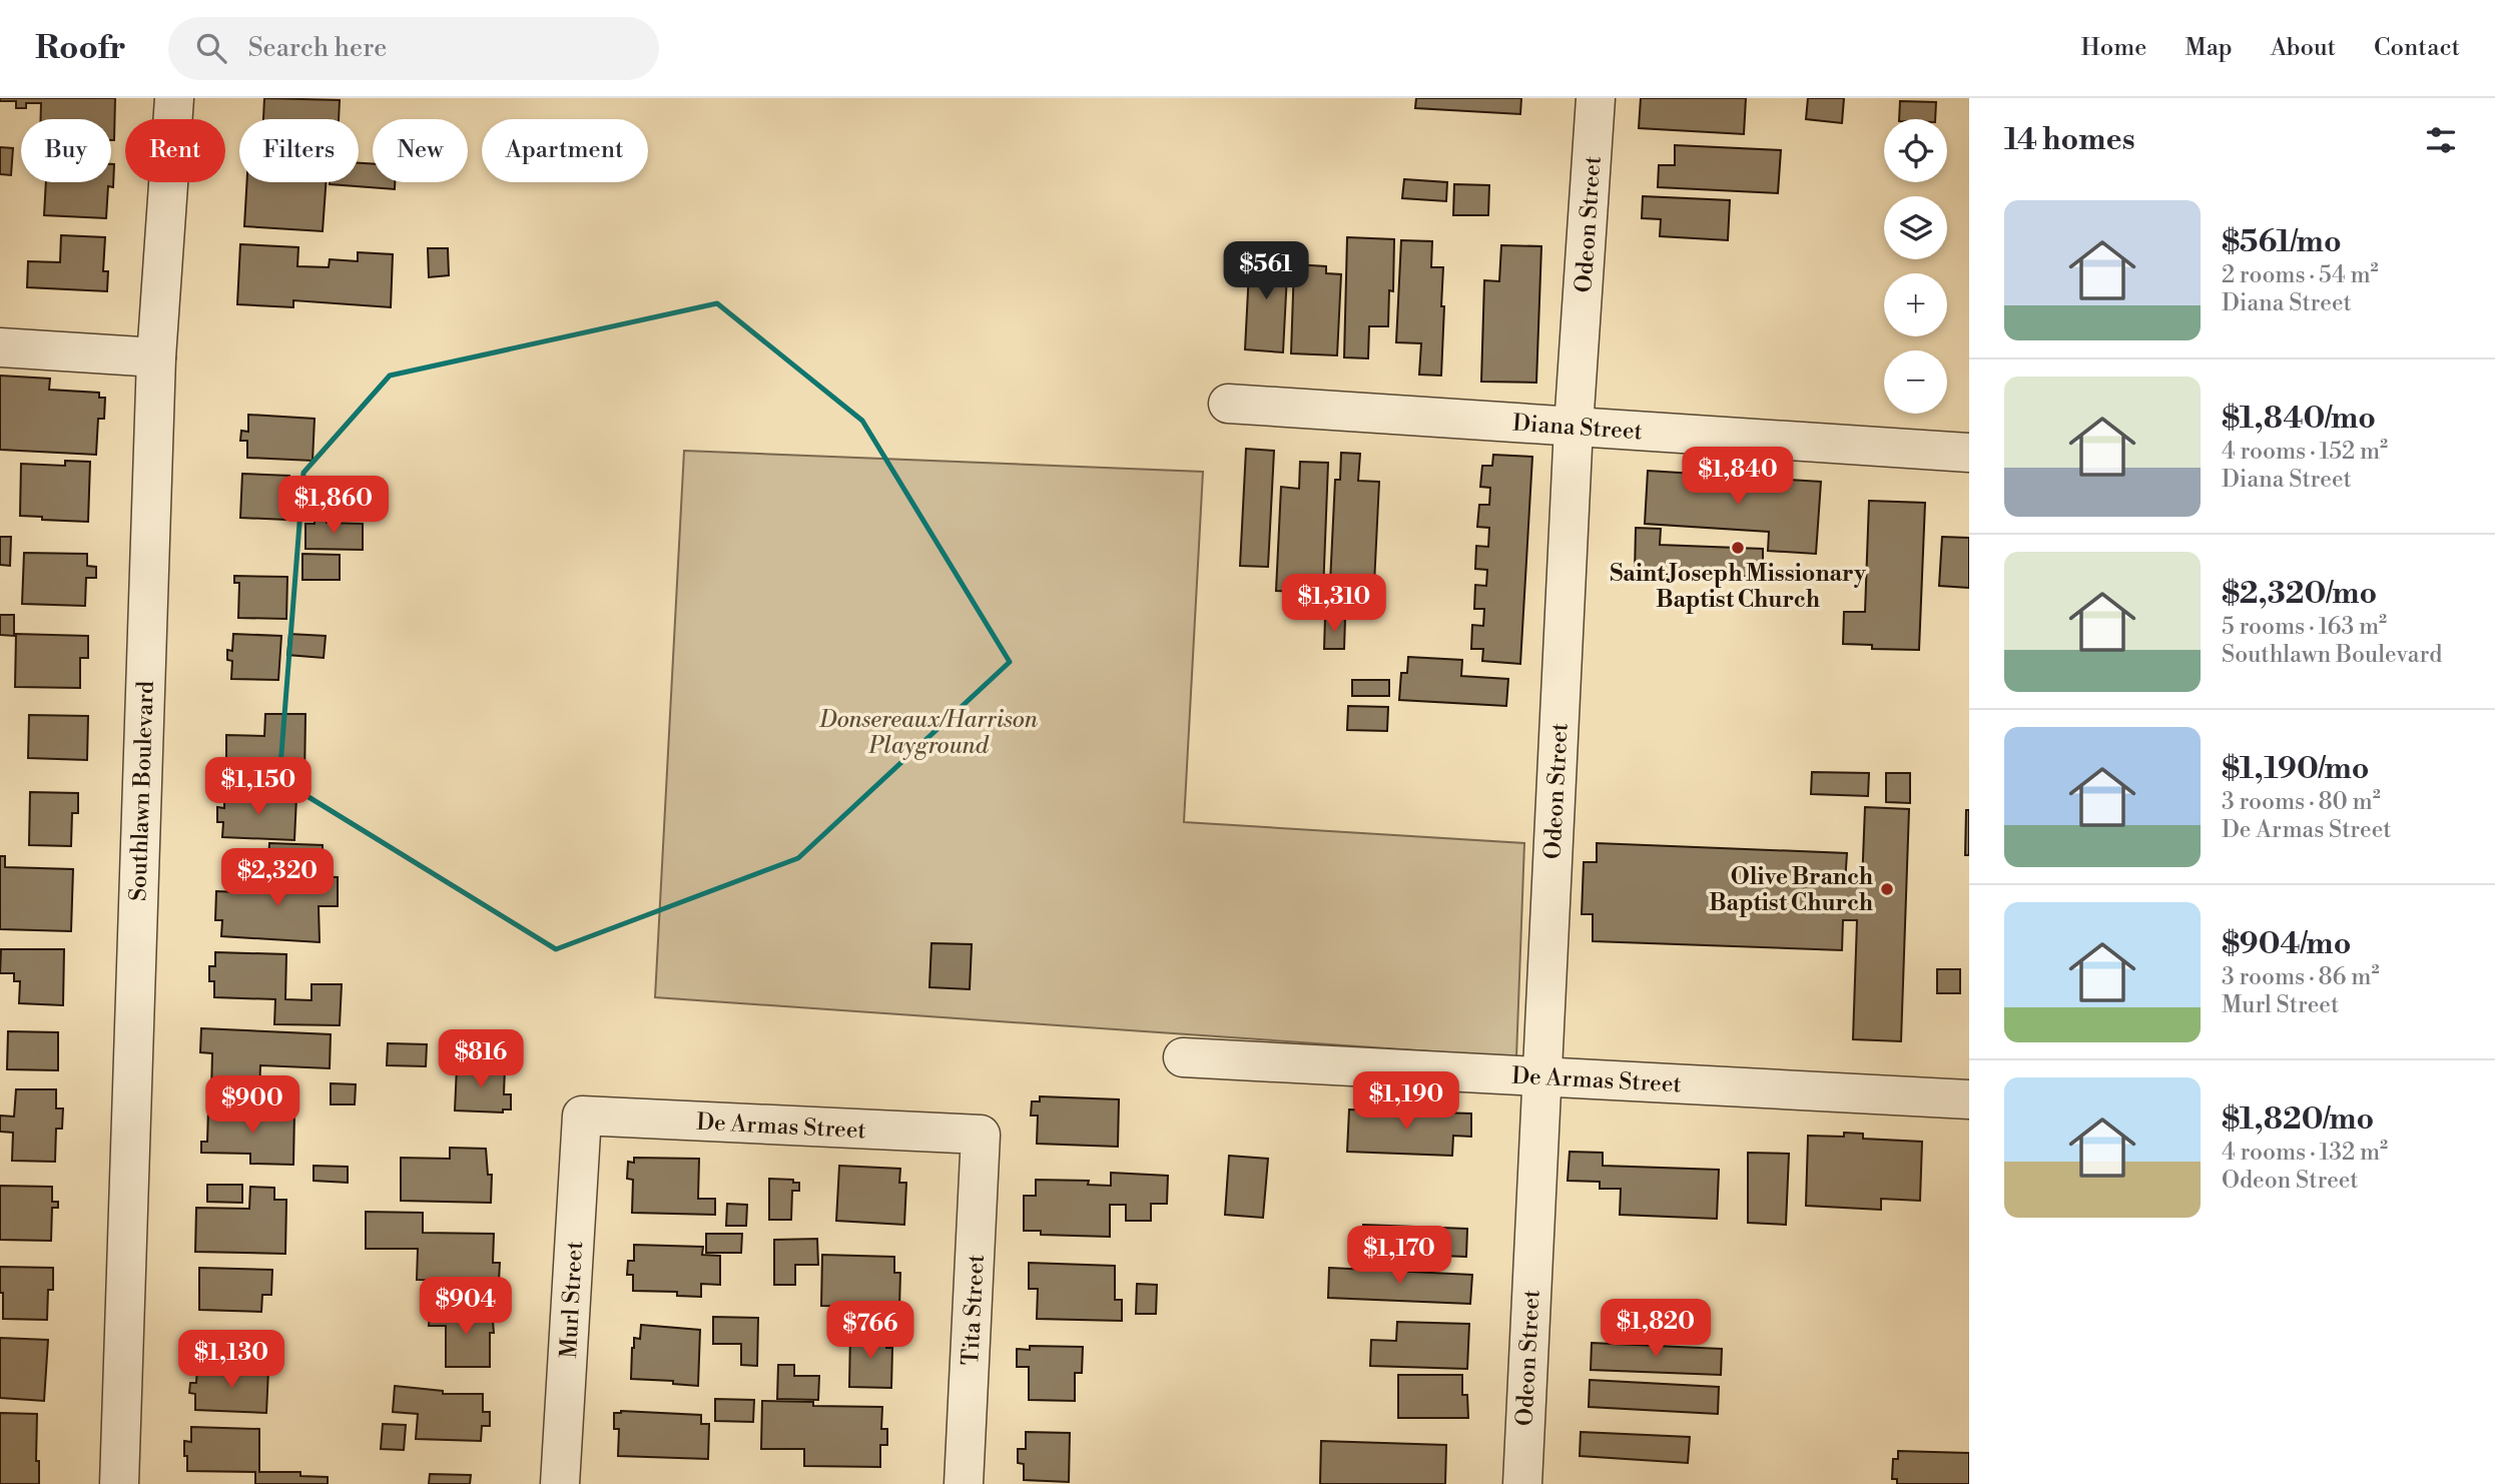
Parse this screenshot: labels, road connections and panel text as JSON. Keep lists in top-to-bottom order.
{
  "streets": {
    "street": [
      "Odeon Street",
      "Diana Street",
      "Southlawn Boulevard",
      "De Armas Street",
      "Murl Street",
      "Tita Street"
    ]
  },
  "crossings": [
    ["Odeon Street", "Diana Street"],
    ["Odeon Street", "De Armas Street"],
    ["De Armas Street", "Murl Street"],
    ["De Armas Street", "Tita Street"]
  ],
  "parks": ["Donsereaux/Harrison Playground"],
  "places": ["Saint Joseph Missionary Baptist Church", "Olive Branch Baptist Church"],
  "page": {
    "header": "Roofr",
    "search": "Search here",
    "nav": [
      "Home",
      "Map",
      "About",
      "Contact"
    ],
    "heading": "14 homes",
    "map_buttons": ["+", "−"],
    "chip": [
      "Buy",
      "Rent",
      "Filters",
      "New",
      "Apartment"
    ],
    "list": [
      {
        "name": "$561/mo",
        "note": "2 rooms · 54 m² · Diana Street"
      },
      {
        "name": "$1,840/mo",
        "note": "4 rooms · 152 m² · Diana Street"
      },
      {
        "name": "$2,320/mo",
        "note": "5 rooms · 163 m² · Southlawn Boulevard"
      },
      {
        "name": "$1,190/mo",
        "note": "3 rooms · 80 m² · De Armas Street"
      },
      {
        "name": "$904/mo",
        "note": "3 rooms · 86 m² · Murl Street"
      },
      {
        "name": "$1,820/mo",
        "note": "4 rooms · 132 m² · Odeon Street"
      }
    ],
    "price": [
      "$561",
      "$1,840",
      "$1,860",
      "$1,310",
      "$1,150",
      "$2,320",
      "$816",
      "$1,190",
      "$900",
      "$1,170",
      "$904",
      "$1,820",
      "$766",
      "$1,130"
    ]
  }
}
